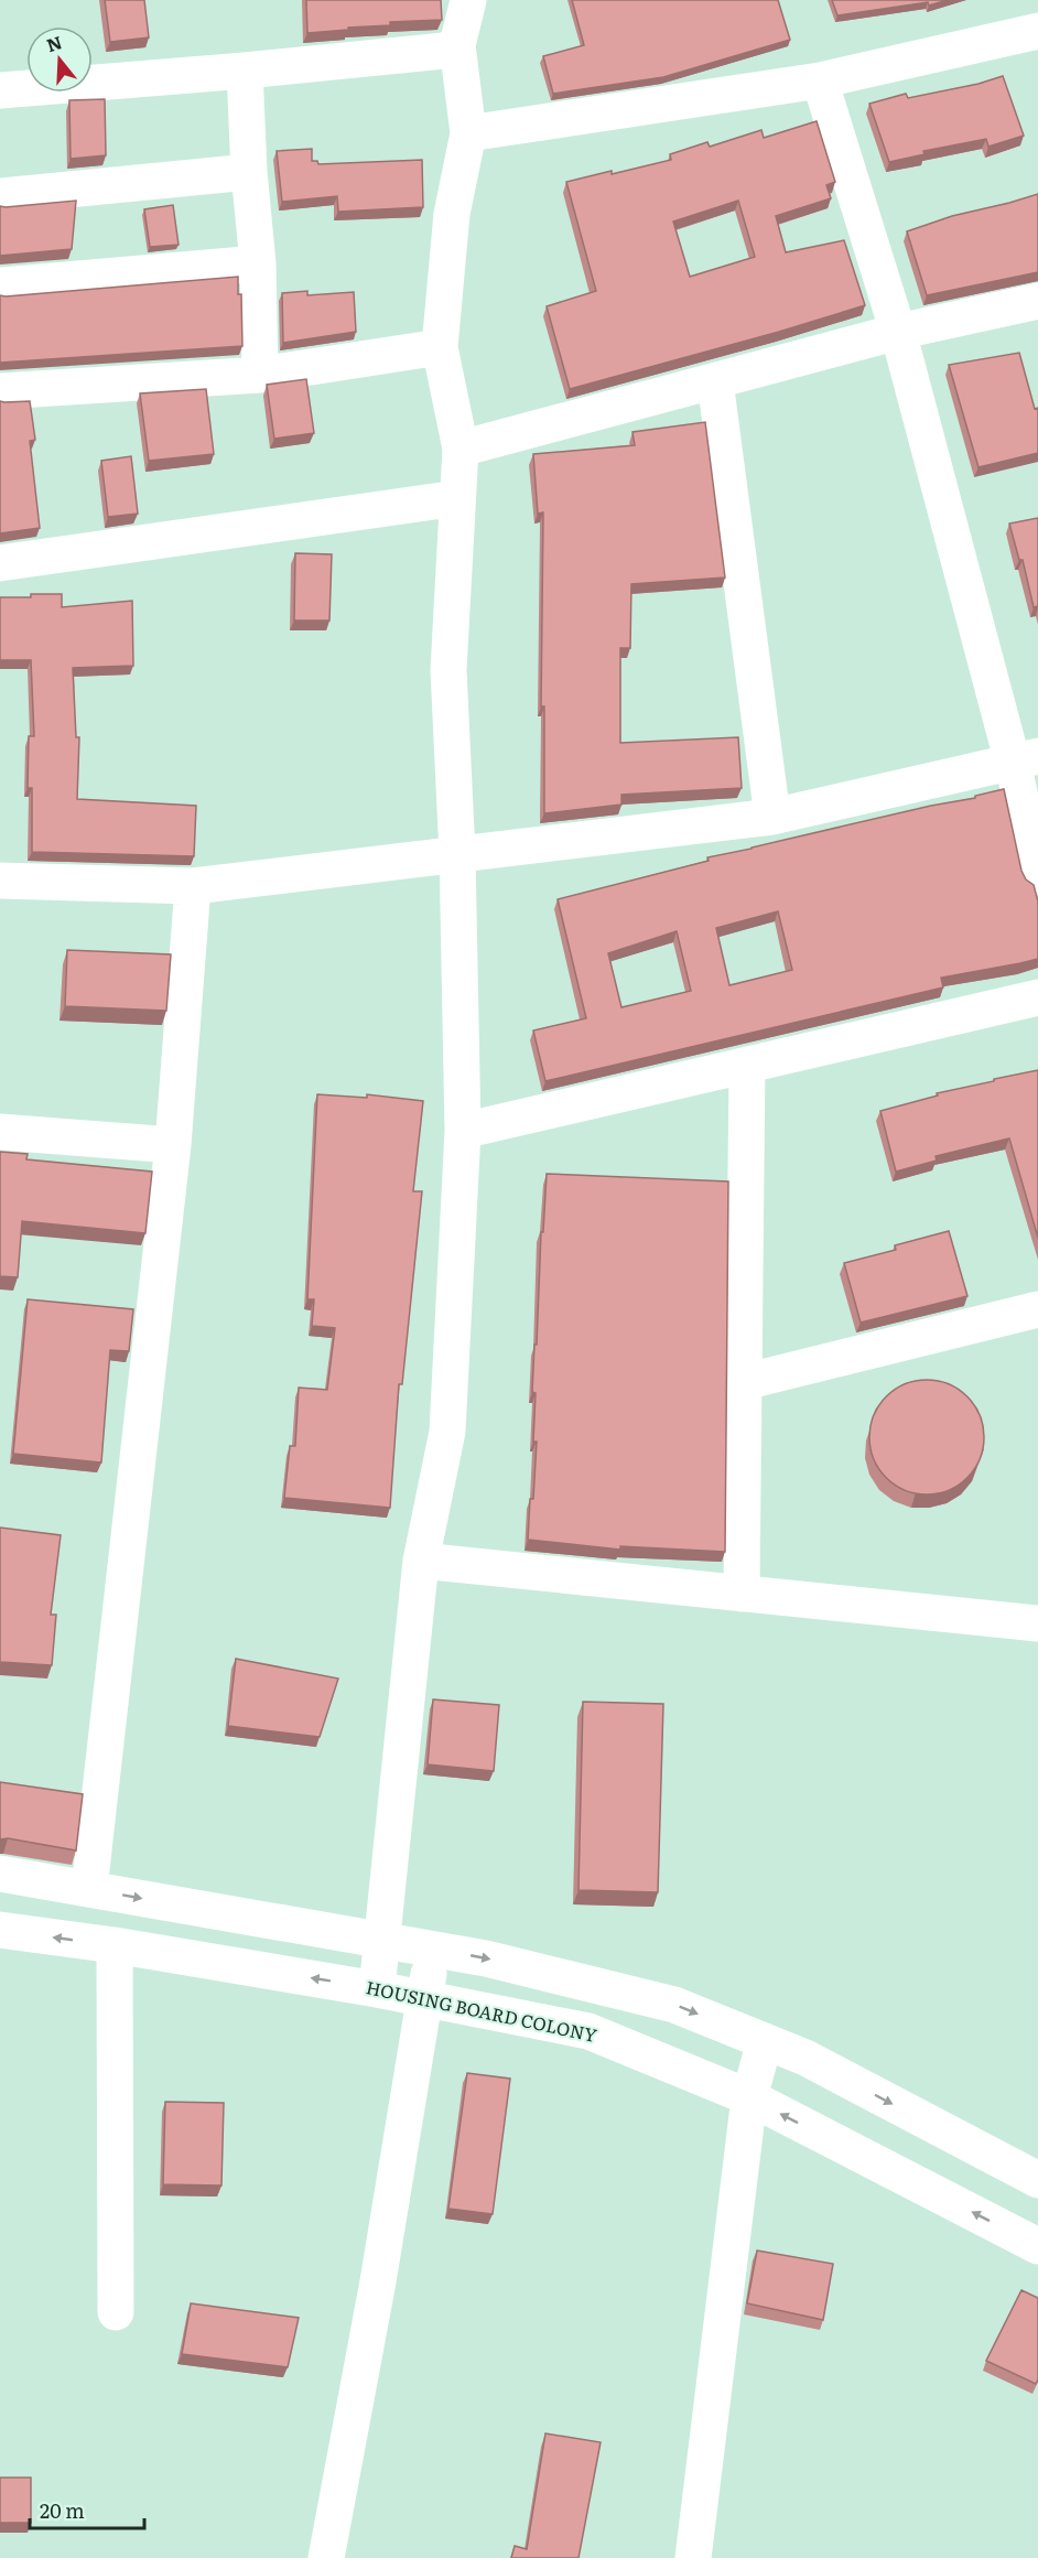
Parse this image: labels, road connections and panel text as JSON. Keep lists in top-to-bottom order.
{
  "streets": {
    "street": ["HOUSING BOARD COLONY"]
  },
  "scale_bar": "20 m",
  "north": "top"
}
